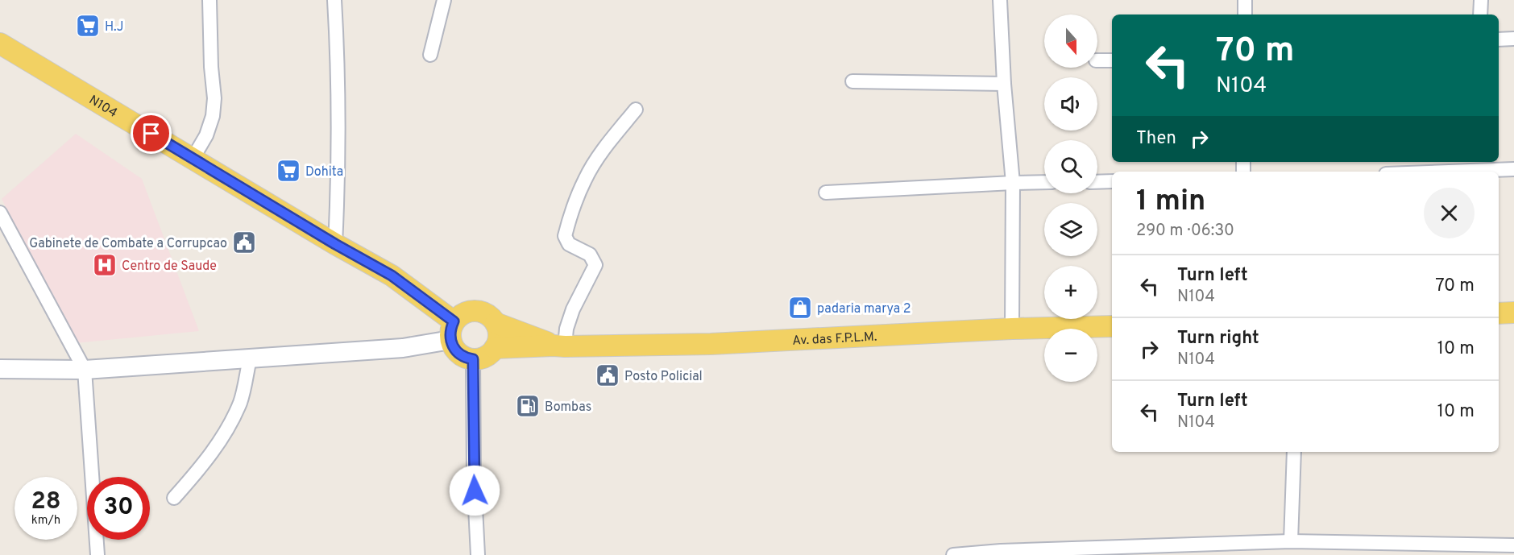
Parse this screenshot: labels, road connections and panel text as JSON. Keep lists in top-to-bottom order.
{
  "streets": {
    "main road": ["N104", "Av. das F.P.L.M."]
  },
  "crossings": [
    ["N104", "Av. das F.P.L.M."]
  ],
  "places": {
    "supermarket": ["H.J", "Dohita"],
    "public building": ["Gabinete de Combate a Corrupcao", "Posto Policial"],
    "hospital": ["Centro de Saude"],
    "shop": ["padaria marya 2"],
    "fuel station": ["Bombas"]
  },
  "north": "bottom",
  "page": {
    "map_buttons": ["+", "−"],
    "turn": ["70 m", "N104"],
    "then": "Then",
    "heading": ["1 min", "290 m · 06:30"],
    "list": [
      {
        "name": "Turn left",
        "note": "N104",
        "value": "70 m"
      },
      {
        "name": "Turn right",
        "note": "N104",
        "value": "10 m"
      },
      {
        "name": "Turn left",
        "note": "N104",
        "value": "10 m"
      }
    ],
    "speed": "28 km/h",
    "limit": "30"
  }
}
